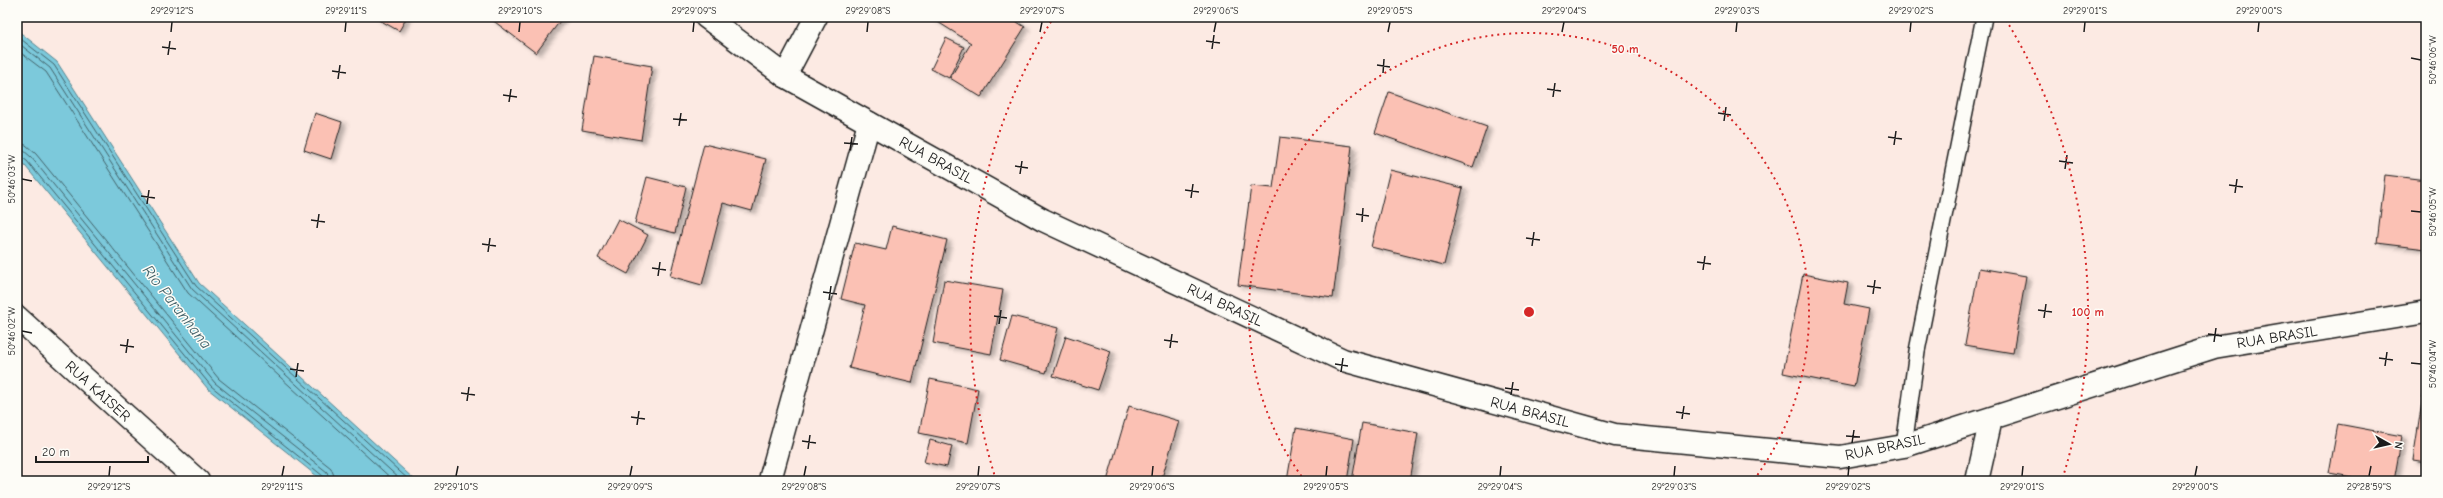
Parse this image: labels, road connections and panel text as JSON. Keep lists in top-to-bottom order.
{
  "streets": {
    "street": ["RUA BRASIL", "RUA KAISER"]
  },
  "water": ["Rio Paranhana"],
  "scale_bar": "20 m",
  "north": "right",
  "coordinates": [
    "29°29'12\"S",
    "29°29'11\"S",
    "29°29'10\"S",
    "29°29'09\"S",
    "29°29'08\"S",
    "29°29'07\"S",
    "29°29'06\"S",
    "29°29'05\"S",
    "29°29'04\"S",
    "29°29'03\"S",
    "29°29'02\"S",
    "29°29'01\"S",
    "29°29'00\"S",
    "50°46'06\"W",
    "50°46'03\"W",
    "50°46'05\"W",
    "50°46'02\"W",
    "50°46'04\"W",
    "29°28'59\"S"
  ],
  "rings": ["50 m", "100 m"]
}
